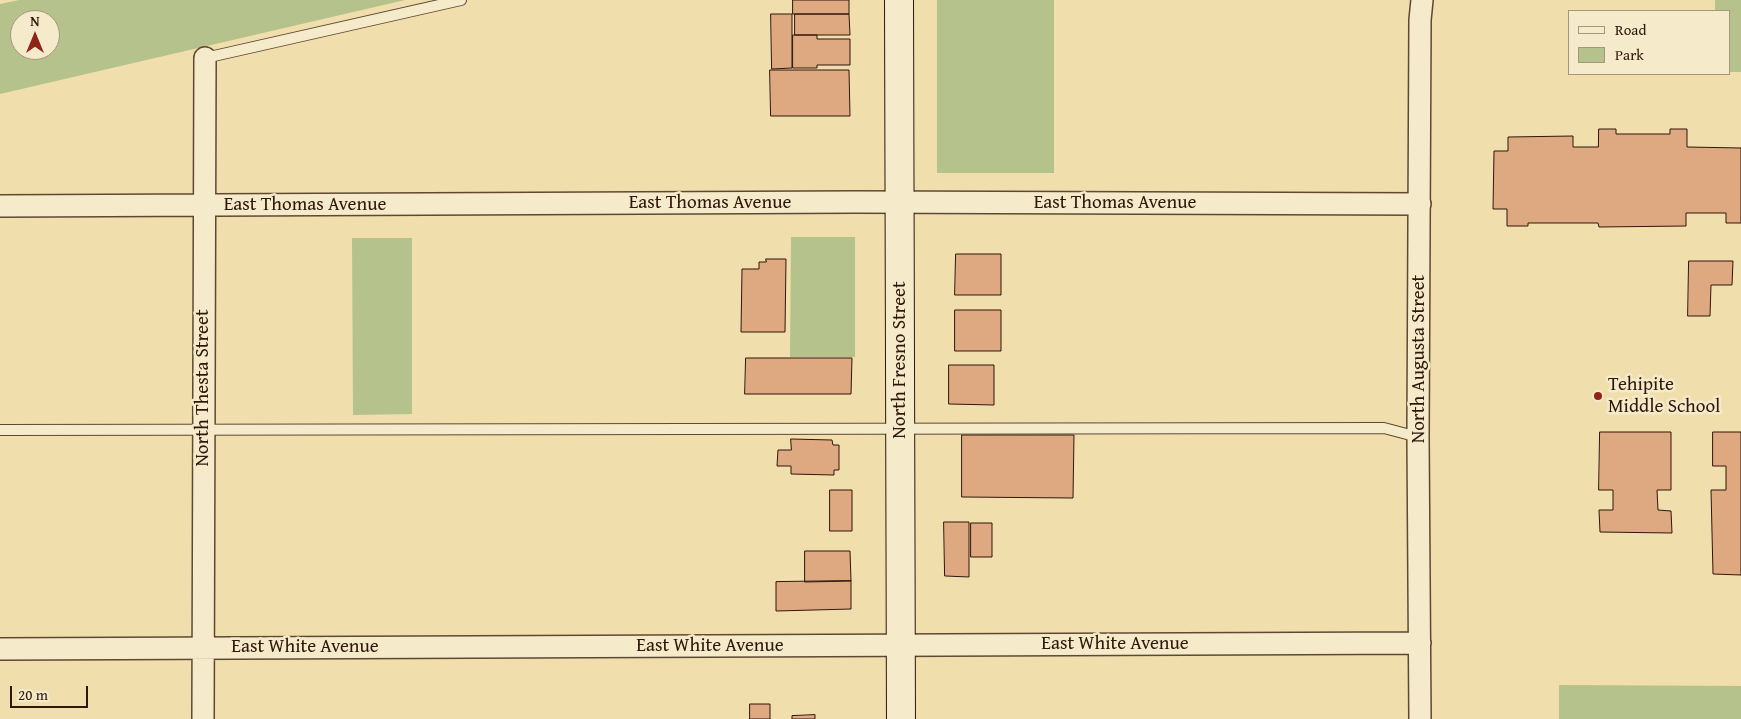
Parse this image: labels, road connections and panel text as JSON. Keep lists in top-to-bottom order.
{
  "streets": {
    "main road": ["North Fresno Street"],
    "street": [
      "East Thomas Avenue",
      "North Augusta Street",
      "North Thesta Street",
      "East White Avenue"
    ]
  },
  "crossings": [
    ["East Thomas Avenue", "North Augusta Street"],
    ["East Thomas Avenue", "North Fresno Street"],
    ["East Thomas Avenue", "North Thesta Street"],
    ["North Augusta Street", "East White Avenue"],
    ["North Fresno Street", "East White Avenue"],
    ["North Thesta Street", "East White Avenue"]
  ],
  "places": ["Tehipite Middle School"],
  "legend": ["Road", "Park"],
  "scale_bar": "20 m",
  "north": "top"
}
